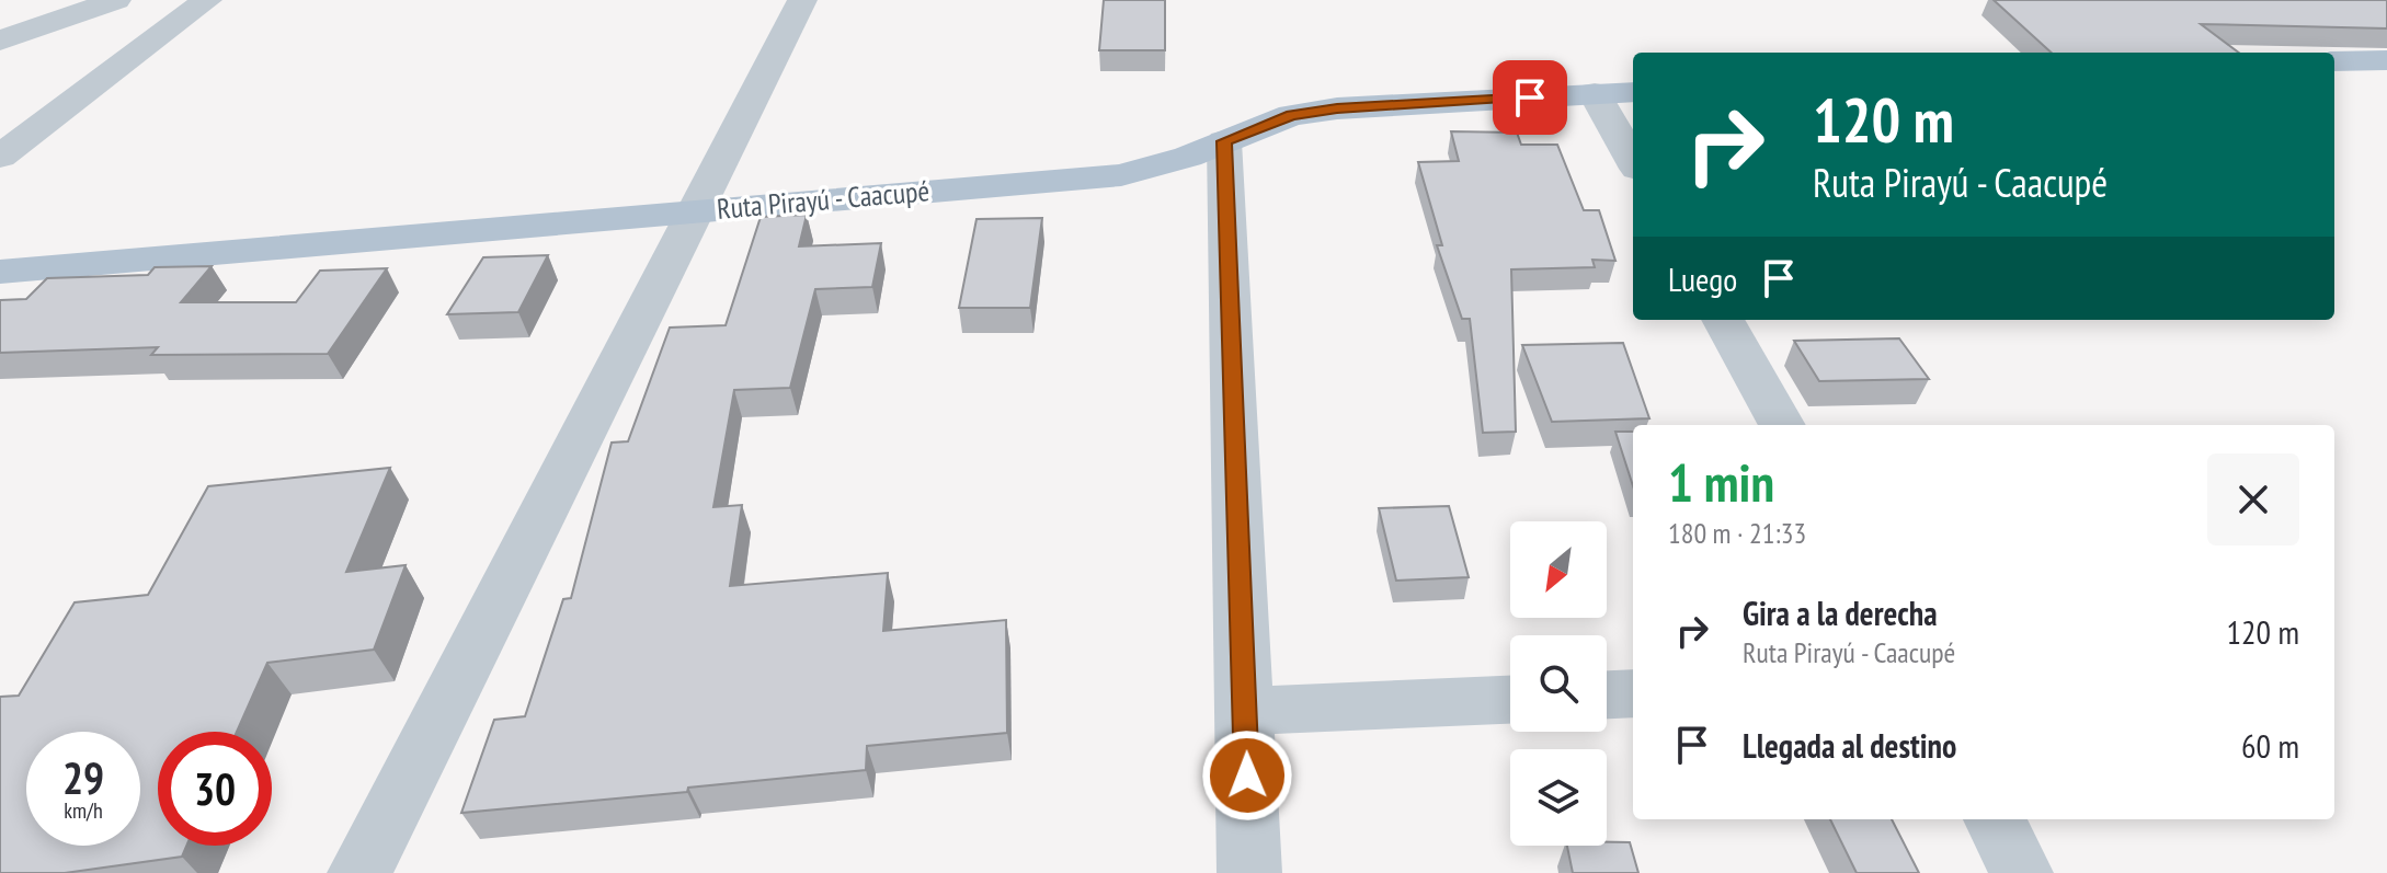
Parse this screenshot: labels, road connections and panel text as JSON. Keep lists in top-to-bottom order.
{
  "streets": {
    "main road": ["Ruta Pirayú - Caacupé"]
  },
  "north": "bottom left",
  "page": {
    "turn": ["120 m", "Ruta Pirayú - Caacupé"],
    "then": "Luego",
    "heading": ["1 min", "180 m · 21:33"],
    "list": [
      {
        "name": "Gira a la derecha",
        "note": "Ruta Pirayú - Caacupé",
        "value": "120 m"
      },
      {
        "name": "Llegada al destino",
        "value": "60 m"
      }
    ],
    "speed": "29 km/h",
    "limit": "30"
  }
}
